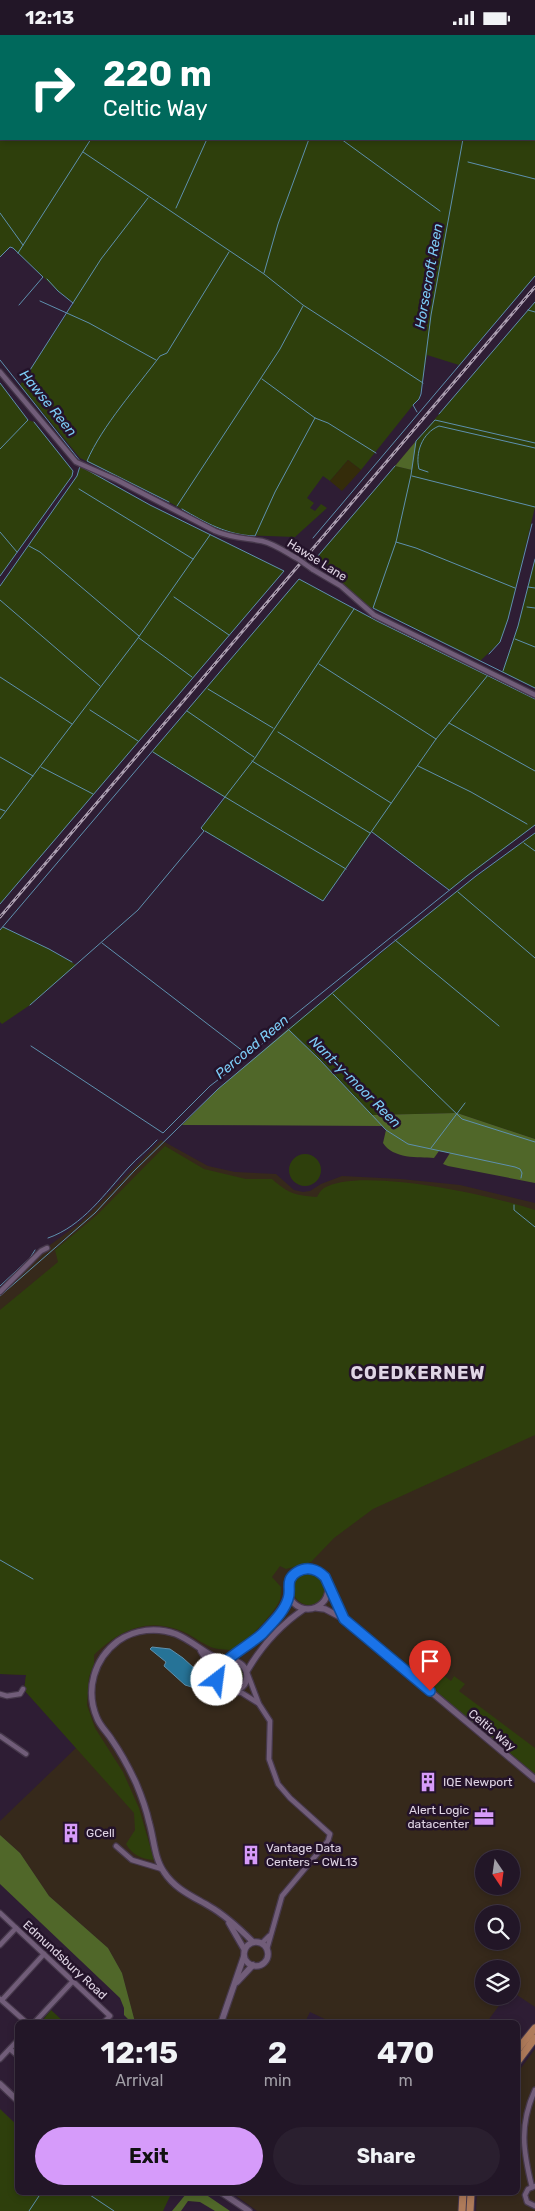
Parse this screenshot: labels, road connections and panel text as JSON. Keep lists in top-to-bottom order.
{
  "streets": {
    "street": ["Hawse Lane", "Celtic Way", "Edmundsbury Road"]
  },
  "districts": ["COEDKERNEW"],
  "water": [
    "Horsecroft Reen",
    "Hawse Reen",
    "Percoed Reen",
    "Nant-y-moor Reen"
  ],
  "places": {
    "building": ["IQE Newport", "GCell", "Vantage Data Centers - CWL13"],
    "office": ["Alert Logic datacenter"]
  },
  "north": "bottom",
  "page": {
    "status": "12:13",
    "turn": ["220 m", "Celtic Way"],
    "eta": [
      "12:15",
      "Arrival",
      "2",
      "min",
      "470",
      "m"
    ],
    "buttons": ["Exit", "Share"]
  }
}
